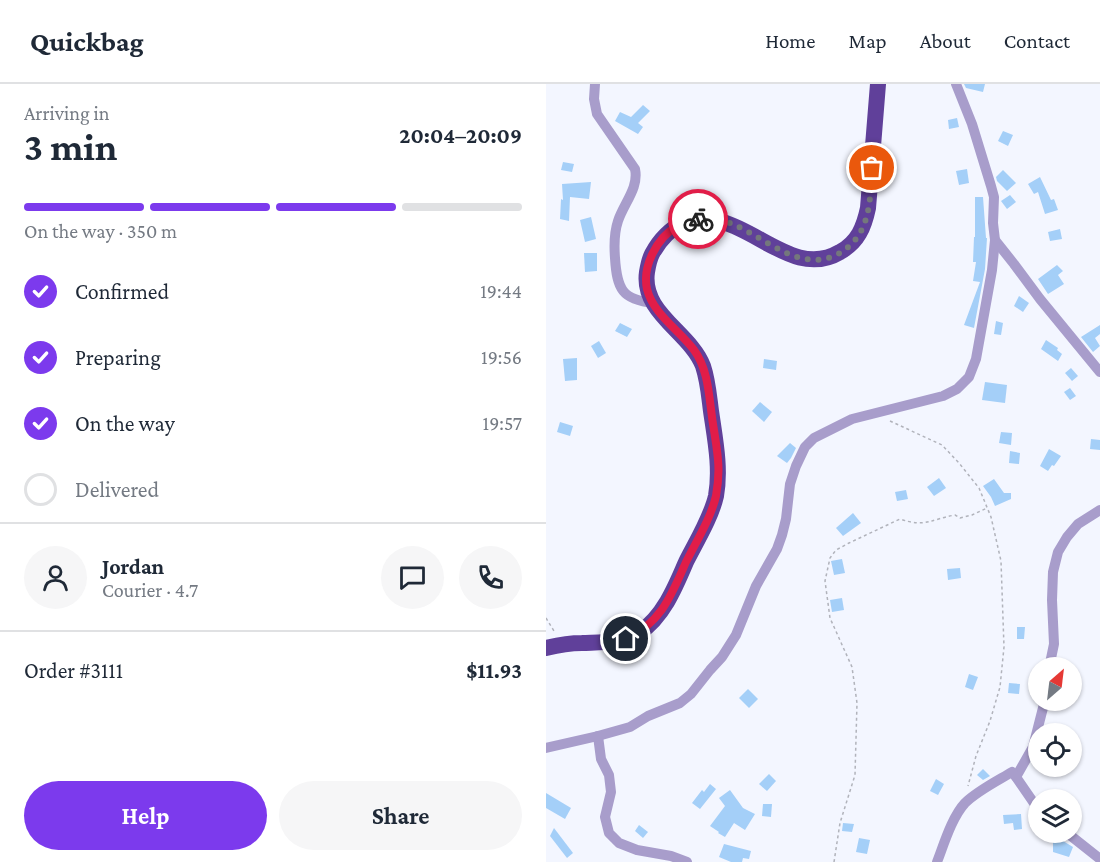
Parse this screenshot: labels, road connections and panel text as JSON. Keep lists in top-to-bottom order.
{
  "north": "top right",
  "page": {
    "header": "Quickbag",
    "nav": [
      "Home",
      "Map",
      "About",
      "Contact"
    ],
    "heading": ["3 min", "Arriving in", "20:04–20:09"],
    "panel": [
      "Jordan",
      "Courier · 4.7",
      "Order #3111",
      "$11.93"
    ],
    "bar": "On the way · 350 m",
    "list": [
      ["Confirmed", "19:44"],
      ["Preparing", "19:56"],
      ["On the way", "19:57"],
      "Delivered"
    ],
    "buttons": ["Help", "Share"]
  }
}
